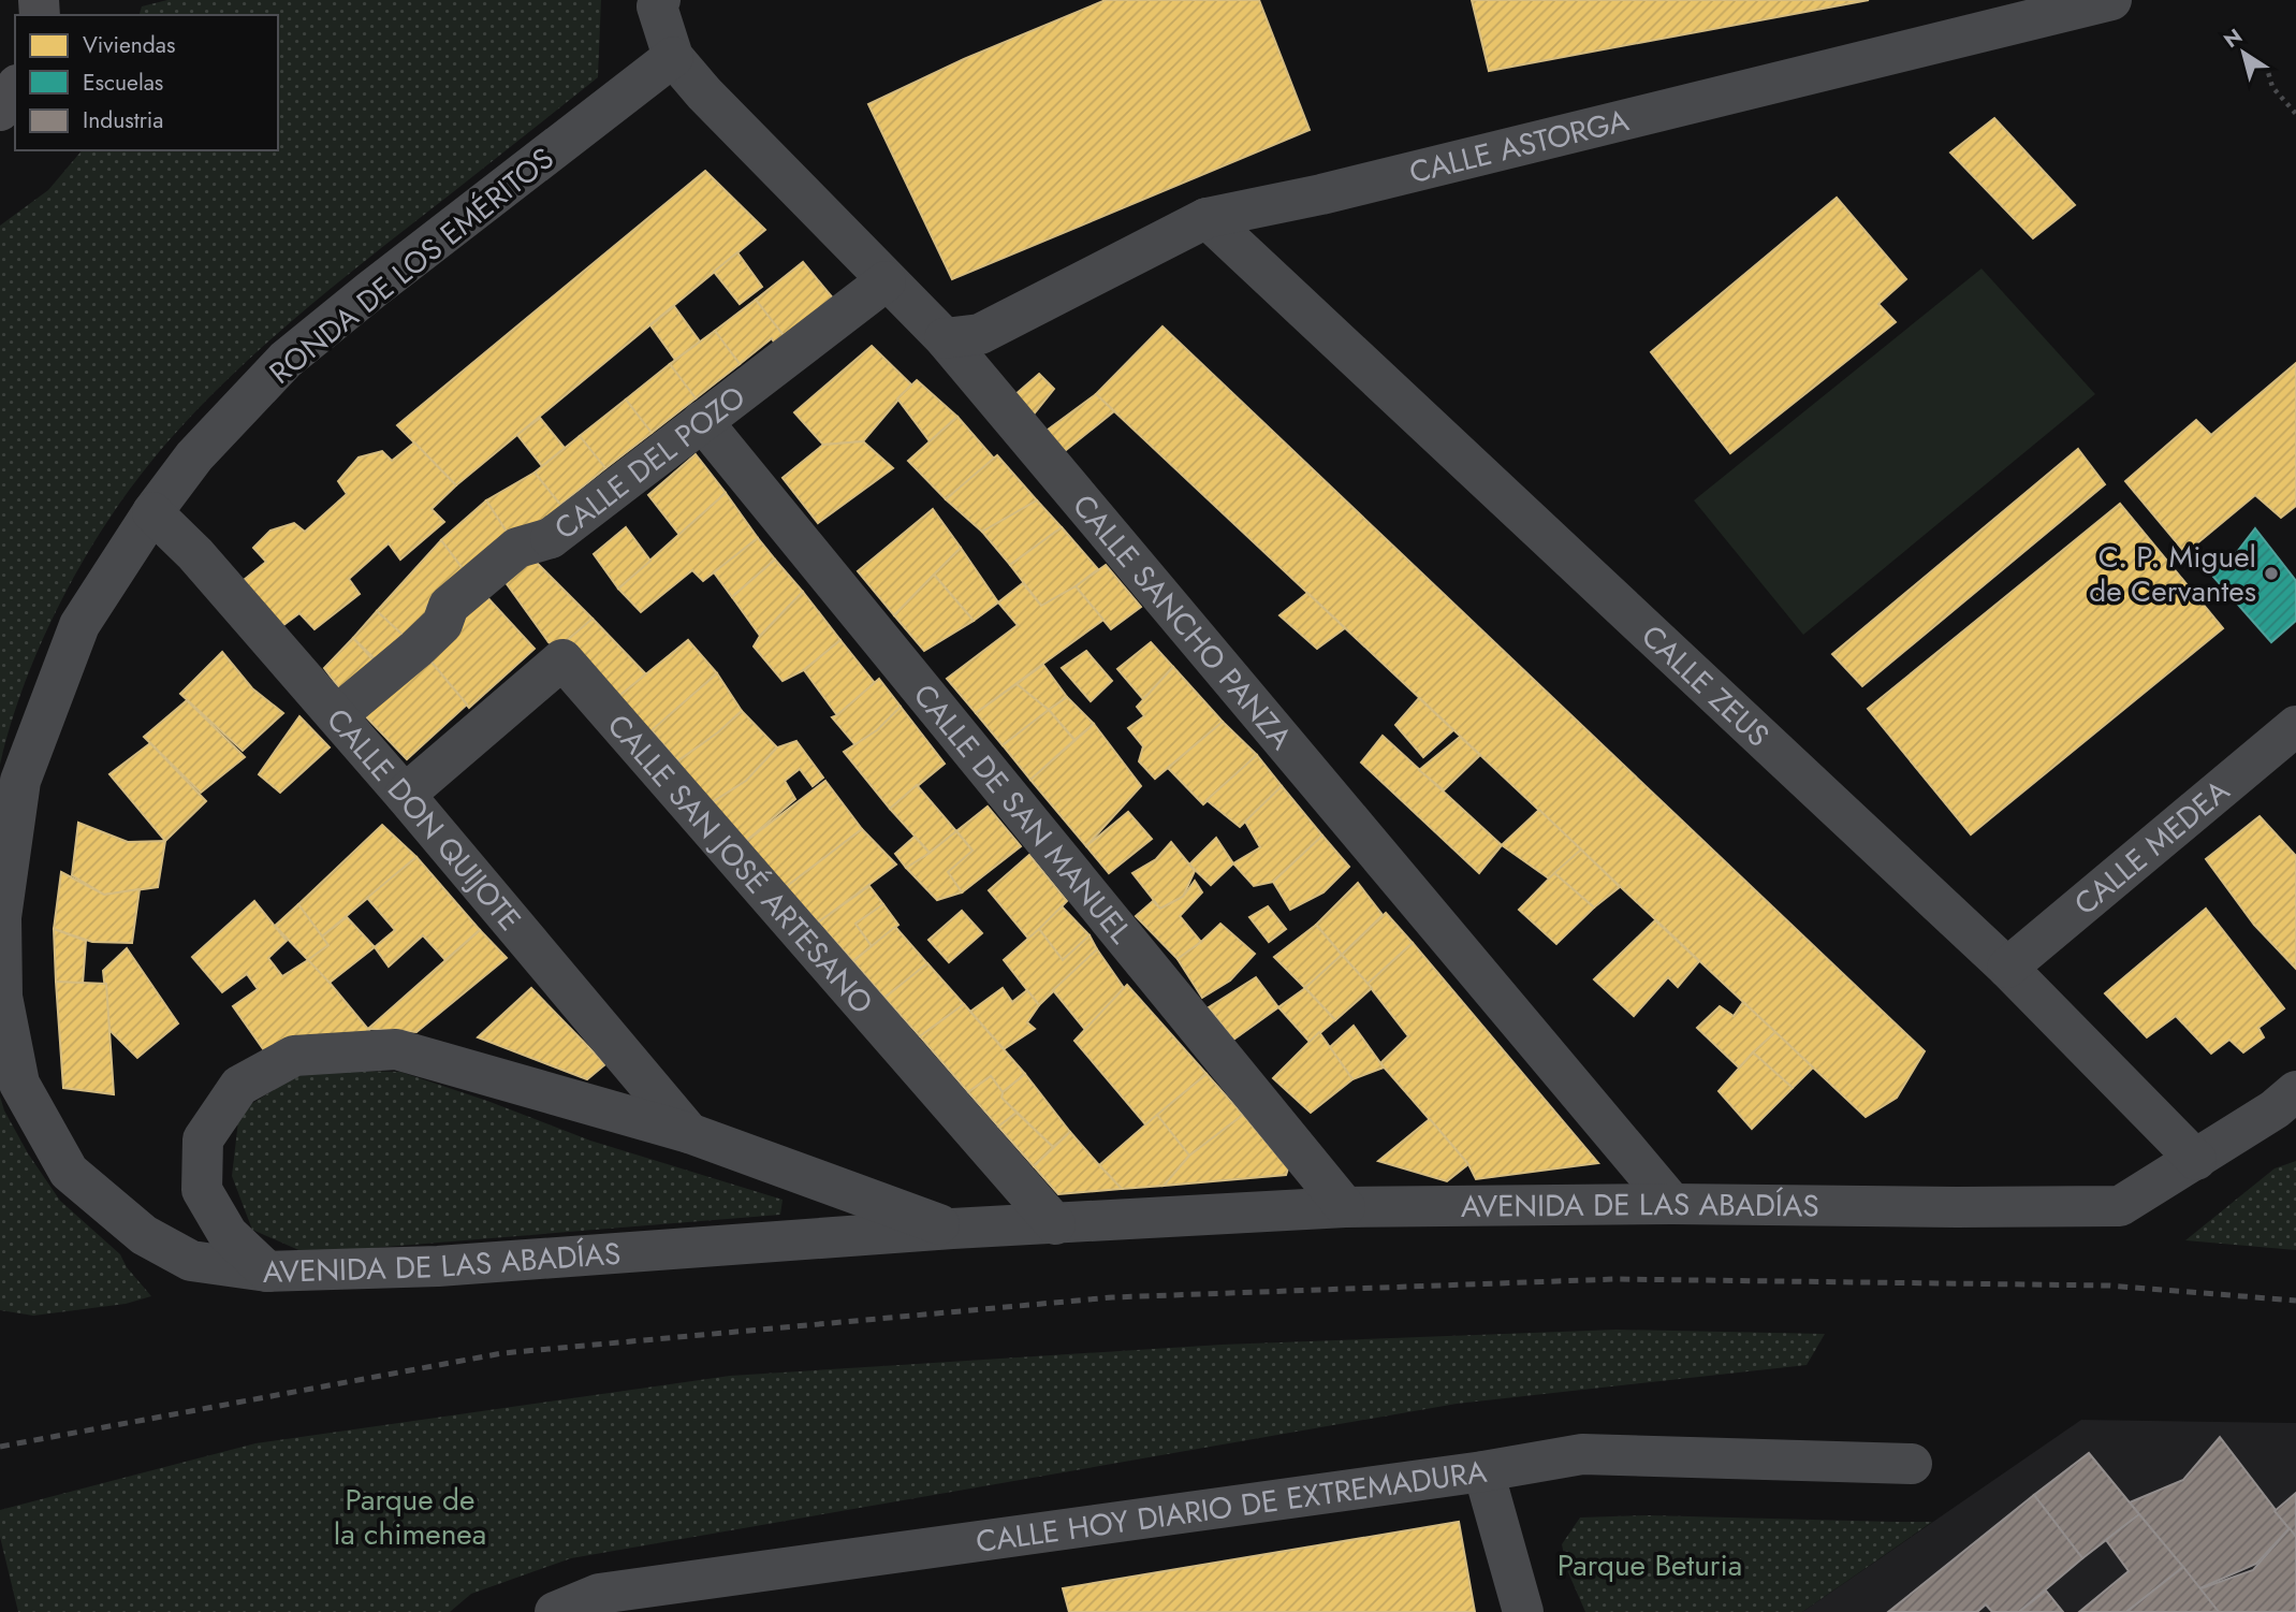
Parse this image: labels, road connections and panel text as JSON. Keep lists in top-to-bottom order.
{
  "streets": {
    "street": [
      "CALLE ASTORGA",
      "RONDA DE LOS EMÉRITOS",
      "CALLE DEL POZO",
      "CALLE SANCHO PANZA",
      "CALLE ZEUS",
      "CALLE DE SAN MANUEL",
      "CALLE DON QUIJOTE",
      "CALLE MEDEA",
      "CALLE SAN JOSÉ ARTESANO",
      "AVENIDA DE LAS ABADÍAS",
      "CALLE HOY DIARIO DE EXTREMADURA"
    ]
  },
  "crossings": [
    ["CALLE ASTORGA", "CALLE SANCHO PANZA"],
    ["CALLE ASTORGA", "CALLE ZEUS"],
    ["RONDA DE LOS EMÉRITOS", "CALLE SANCHO PANZA"],
    ["RONDA DE LOS EMÉRITOS", "CALLE DON QUIJOTE"],
    ["RONDA DE LOS EMÉRITOS", "AVENIDA DE LAS ABADÍAS"],
    ["CALLE DEL POZO", "CALLE SANCHO PANZA"],
    ["CALLE DEL POZO", "CALLE DE SAN MANUEL"],
    ["CALLE SANCHO PANZA", "AVENIDA DE LAS ABADÍAS"],
    ["CALLE ZEUS", "CALLE MEDEA"],
    ["CALLE ZEUS", "AVENIDA DE LAS ABADÍAS"],
    ["CALLE DE SAN MANUEL", "AVENIDA DE LAS ABADÍAS"],
    ["CALLE DON QUIJOTE", "CALLE SAN JOSÉ ARTESANO"],
    ["CALLE DON QUIJOTE", "AVENIDA DE LAS ABADÍAS"],
    ["CALLE SAN JOSÉ ARTESANO", "AVENIDA DE LAS ABADÍAS"]
  ],
  "parks": ["Parque de la chimenea", "Parque Beturia"],
  "places": ["C. P. Miguel de Cervantes"],
  "legend": ["Viviendas", "Escuelas", "Industria"],
  "north": "top left"
}
